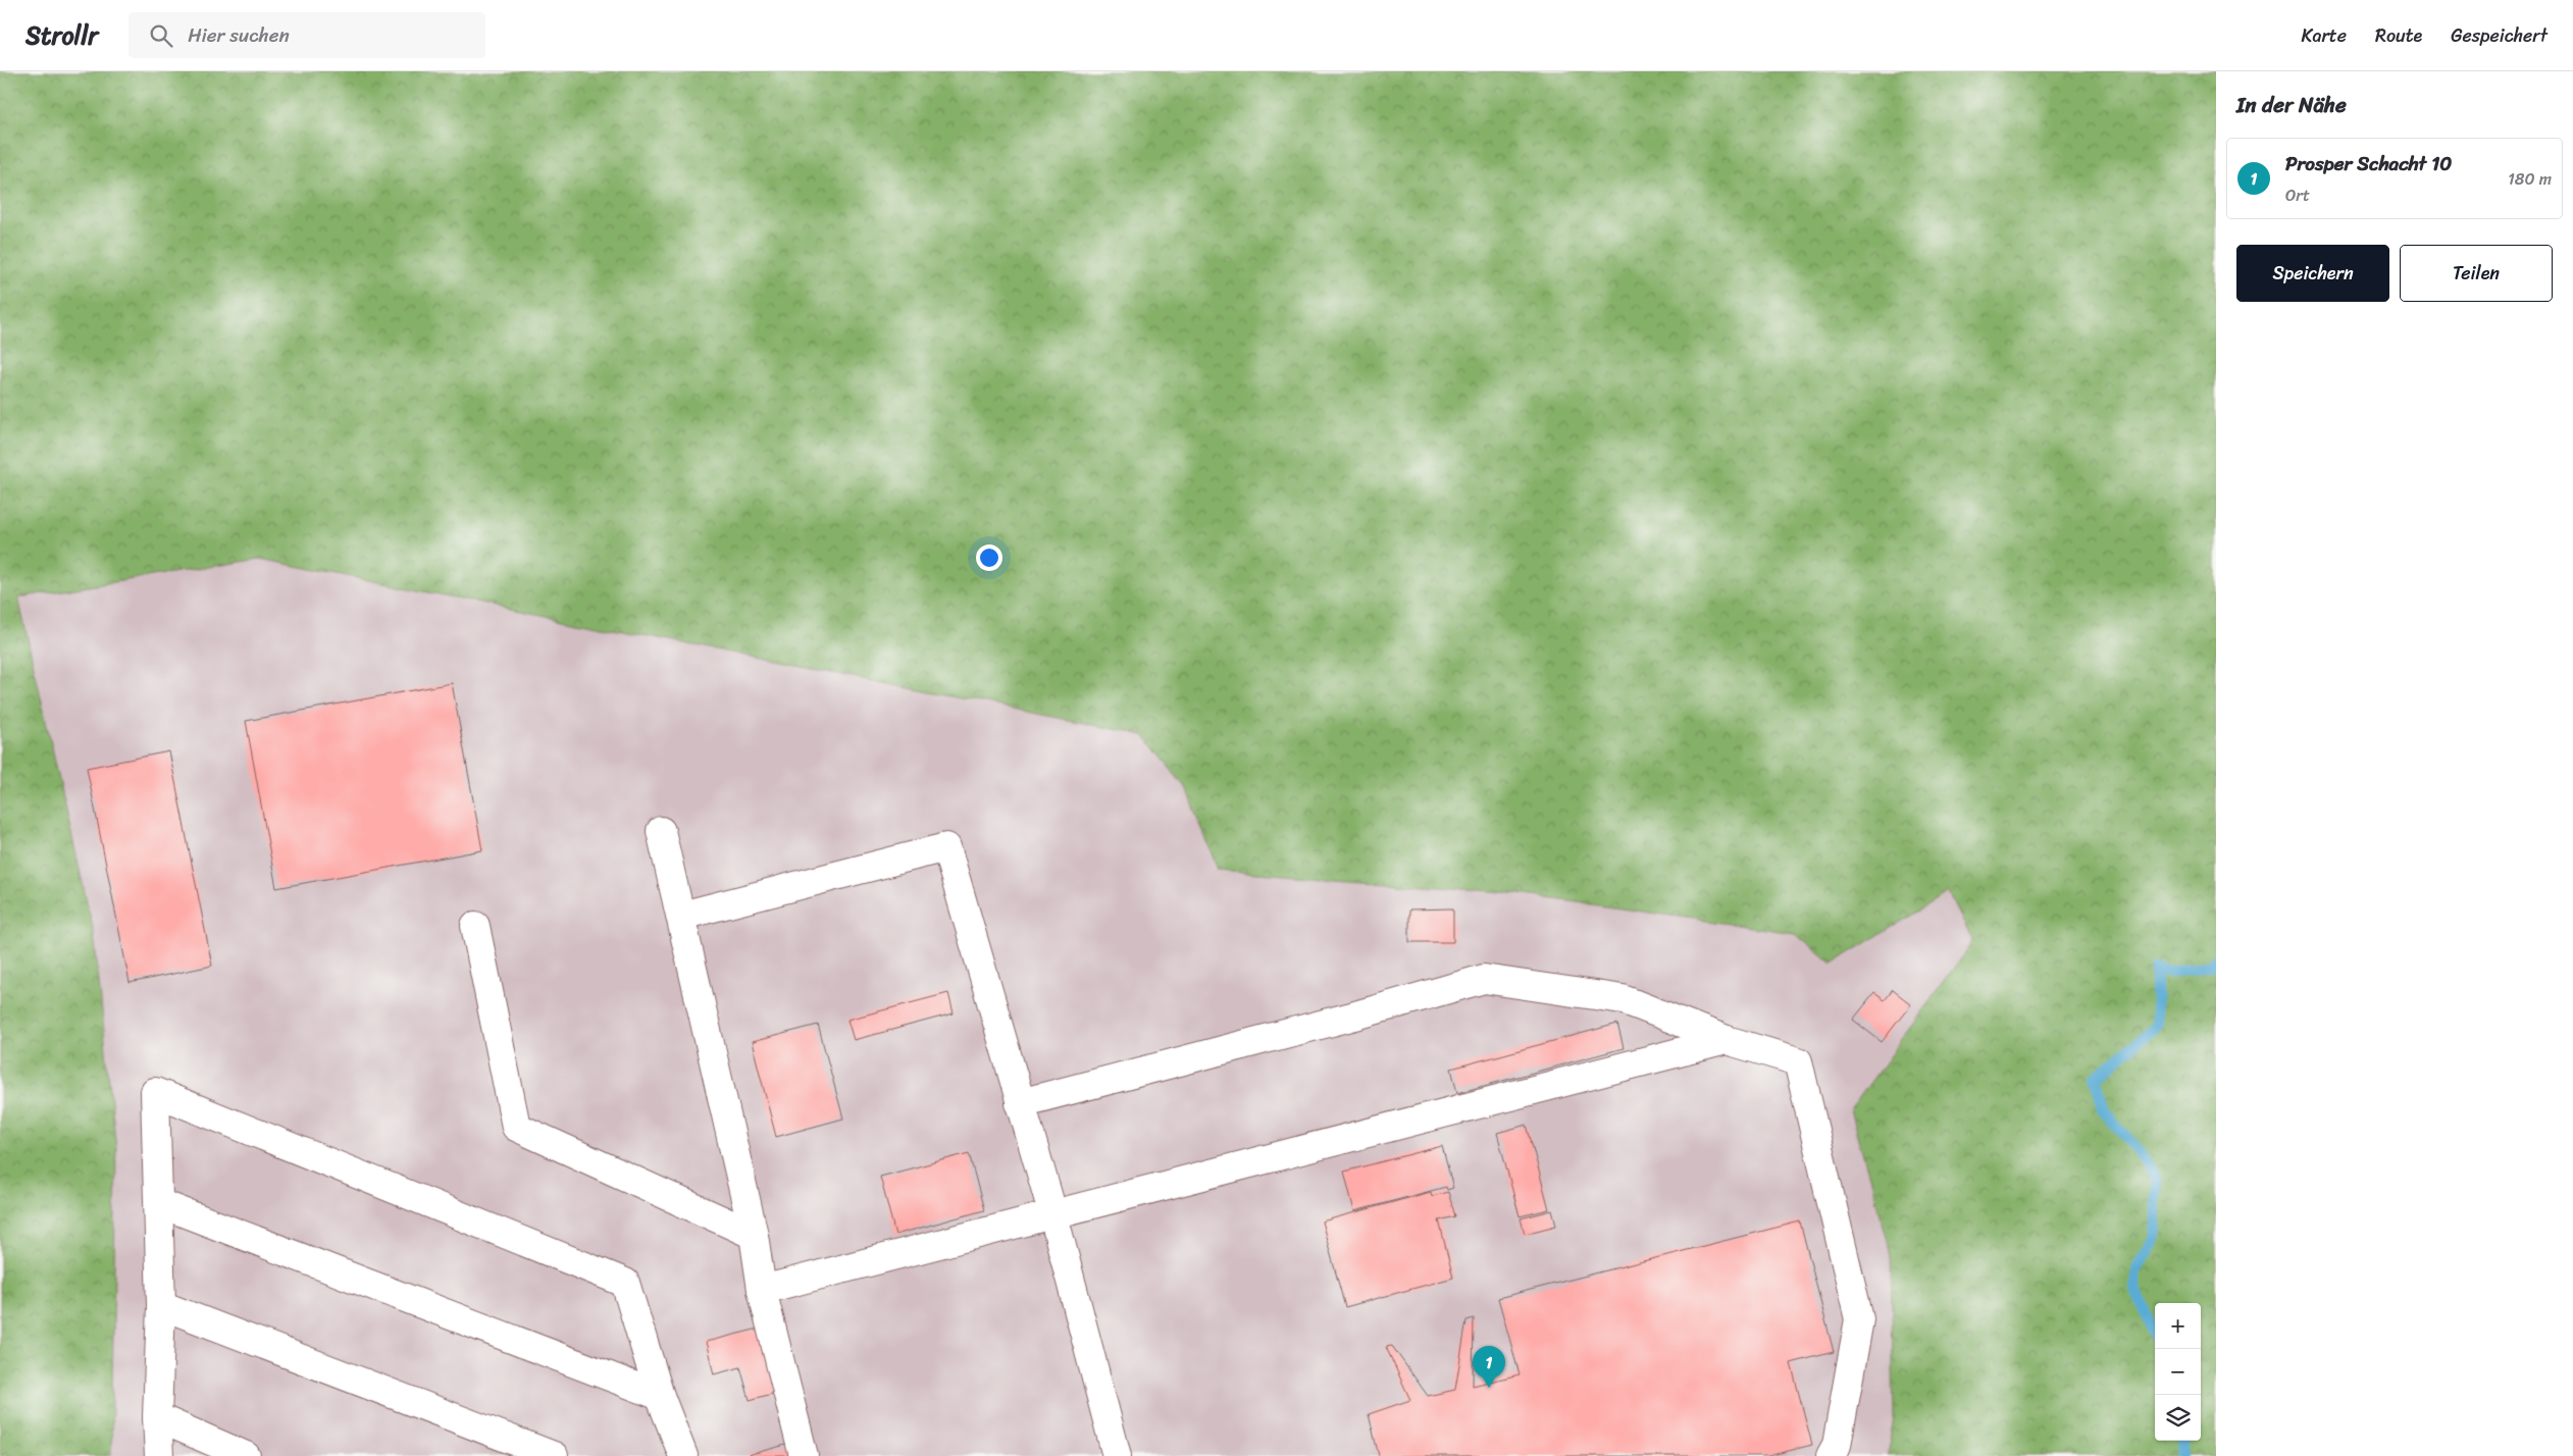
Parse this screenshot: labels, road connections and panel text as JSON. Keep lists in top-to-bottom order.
{
  "page": {
    "header": "Strollr",
    "search": "Hier suchen",
    "nav": ["Karte", "Route", "Gespeichert"],
    "heading": "In der Nähe",
    "list": [
      {
        "mark": "1",
        "name": "Prosper Schacht 10",
        "note": "Ort",
        "value": "180 m"
      }
    ],
    "buttons": ["Speichern", "Teilen"],
    "map_buttons": ["+", "−"],
    "pins": "1"
  }
}
